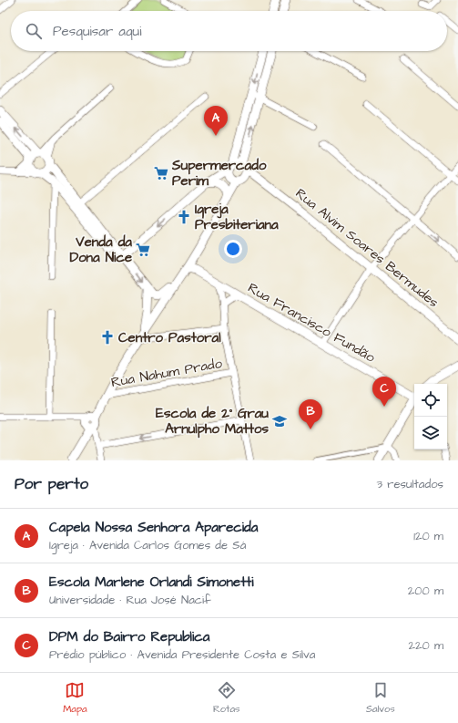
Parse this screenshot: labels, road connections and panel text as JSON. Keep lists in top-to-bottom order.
{
  "streets": {
    "street": ["Rua Alvim Soares Bermudes", "Rua Francisco Fundão", "Rua Nahum Prado"]
  },
  "places": {
    "supermarket": ["Supermercado Perim", "Venda da Dona Nice"],
    "church": ["Igreja Presbiteriana", "Centro Pastoral"],
    "school or university": ["Escola de 2˚ Grau Arnulpho Mattos"]
  },
  "page": {
    "search": "Pesquisar aqui",
    "pins": ["A", "C", "B"],
    "heading": ["Por perto", "3 resultados"],
    "list": [
      {
        "mark": "A",
        "name": "Capela Nossa Senhora Aparecida",
        "note": "Igreja · Avenida Carlos Gomes de Sá",
        "value": "120 m"
      },
      {
        "mark": "B",
        "name": "Escola Marlene Orlandi Simonetti",
        "note": "Universidade · Rua José Nacif",
        "value": "200 m"
      },
      {
        "mark": "C",
        "name": "DPM do Bairro Republica",
        "note": "Prédio público · Avenida Presidente Costa e Silva",
        "value": "220 m"
      }
    ],
    "nav": ["Mapa", "Rotas", "Salvos"]
  }
}
